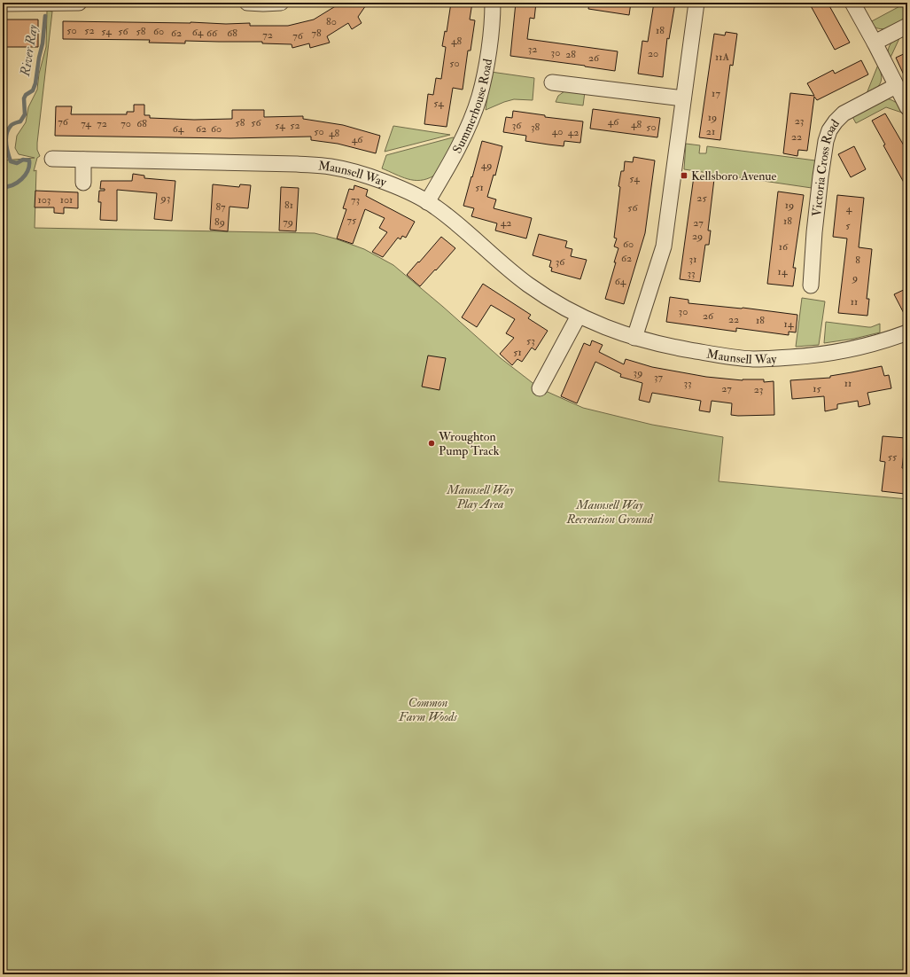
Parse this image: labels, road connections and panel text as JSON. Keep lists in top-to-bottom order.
{
  "streets": {
    "street": ["Summerhouse Road", "Victoria Cross Road", "Maunsell Way"]
  },
  "crossings": [
    ["Summerhouse Road", "Maunsell Way"]
  ],
  "water": ["River Ray"],
  "parks": ["Maunsell Way Play Area", "Maunsell Way Recreation Ground", "Common Farm Woods"],
  "places": {
    "transit": ["Kellsboro Avenue"],
    "other": ["Wroughton Pump Track"]
  },
  "house_numbers": [
    "80",
    "50",
    "52",
    "18",
    "54",
    "56",
    "58",
    "60",
    "64",
    "62",
    "66",
    "68",
    "78",
    "72",
    "76",
    "48",
    "32",
    "30",
    "20",
    "28",
    "11A",
    "26",
    "50",
    "17",
    "54",
    "19",
    "23",
    "76",
    "46",
    "58",
    "56",
    "74",
    "72",
    "70",
    "68",
    "48",
    "54",
    "52",
    "36",
    "38",
    "50",
    "64",
    "62",
    "60",
    "50",
    "40",
    "21",
    "42",
    "48",
    "22",
    "46",
    "49",
    "54",
    "51",
    "93",
    "25",
    "103",
    "101",
    "73",
    "81",
    "19",
    "87",
    "56",
    "4",
    "75",
    "18",
    "89",
    "79",
    "42",
    "27",
    "5",
    "29",
    "60",
    "16",
    "62",
    "31",
    "8",
    "36",
    "14",
    "33",
    "9",
    "64",
    "11",
    "30",
    "26",
    "22",
    "18",
    "14",
    "53",
    "51",
    "39",
    "37",
    "33",
    "11",
    "27",
    "15",
    "23",
    "55"
  ]
}
